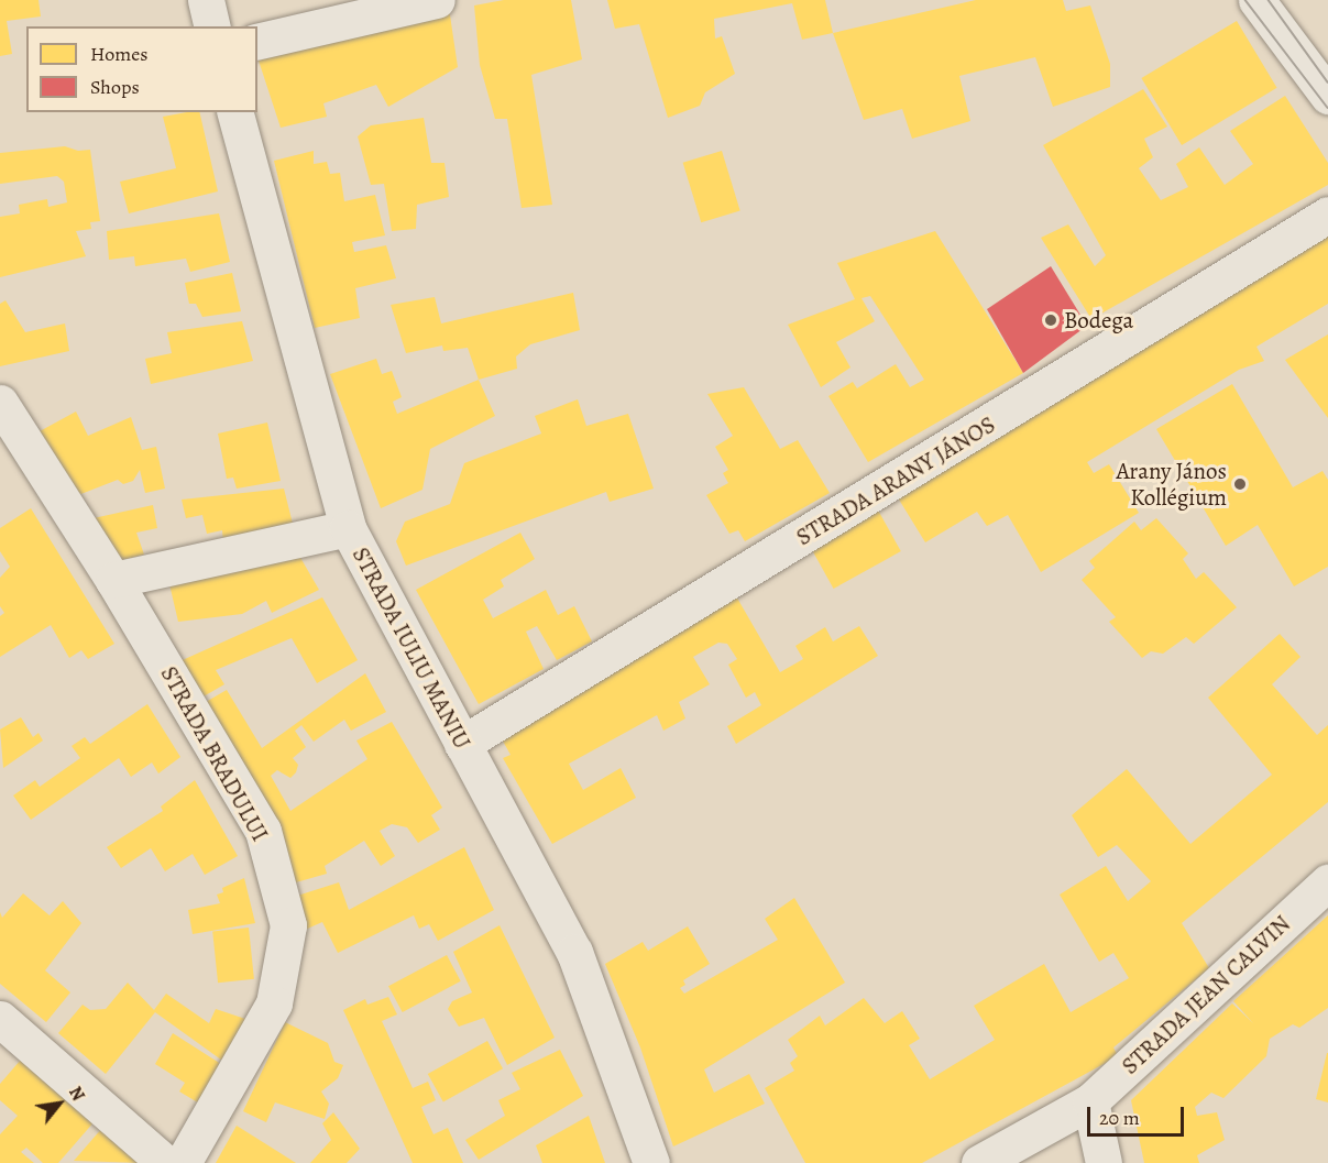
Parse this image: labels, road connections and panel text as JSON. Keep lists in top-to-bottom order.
{
  "streets": {
    "street": [
      "STRADA ARANY JÁNOS",
      "STRADA IULIU MANIU",
      "STRADA BRADULUI",
      "STRADA JEAN CALVIN"
    ]
  },
  "crossings": [
    ["STRADA ARANY JÁNOS", "STRADA IULIU MANIU"]
  ],
  "places": ["Bodega", "Arany János Kollégium"],
  "legend": ["Homes", "Shops"],
  "scale_bar": "20 m",
  "north": "top right"
}
